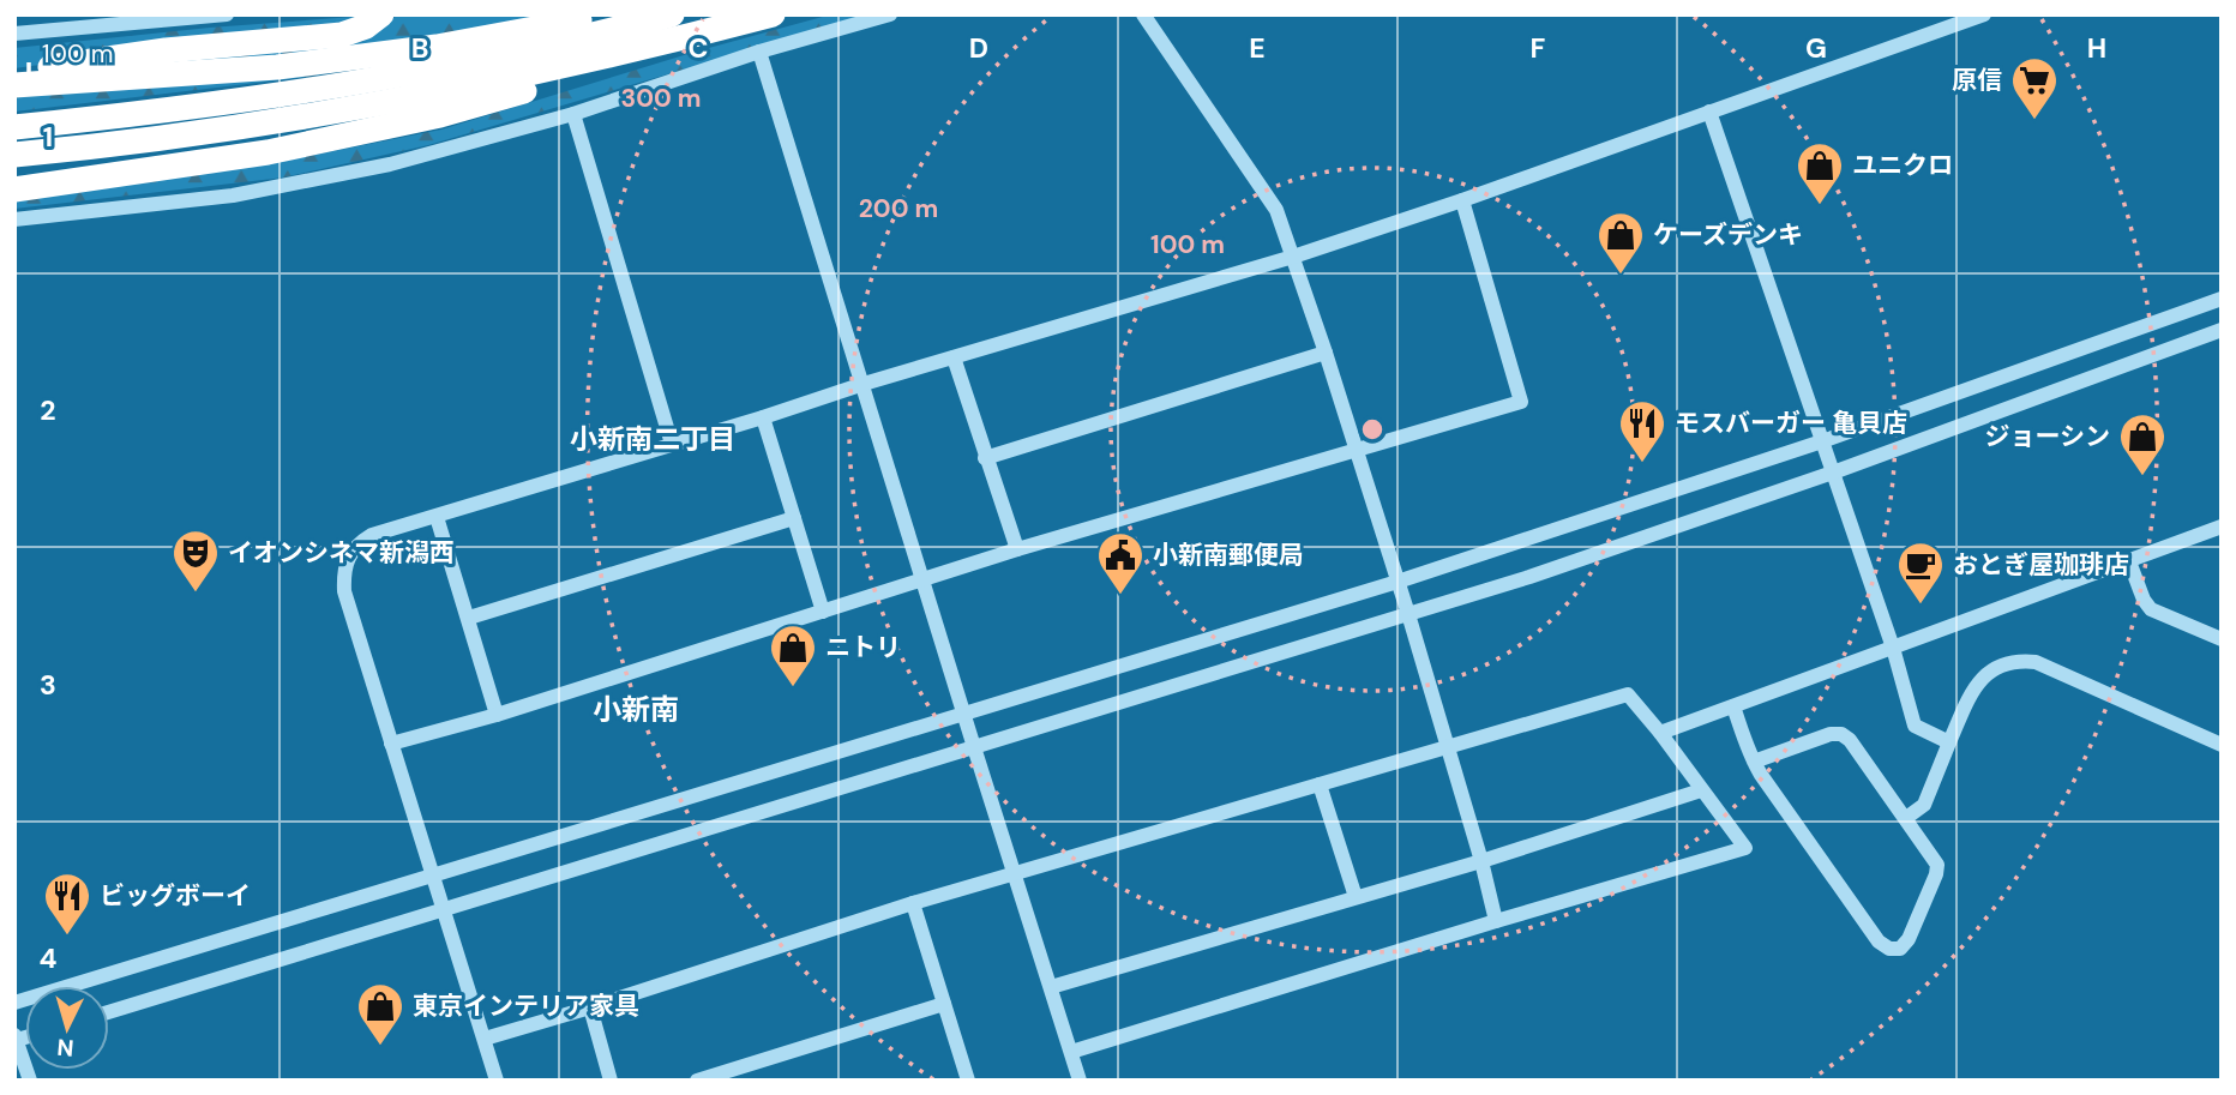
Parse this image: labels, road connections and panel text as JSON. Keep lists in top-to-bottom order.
{
  "districts": ["小新南二丁目", "小新南"],
  "places": {
    "supermarket": ["原信"],
    "shop": [
      "ユニクロ",
      "ケーズデンキ",
      "ジョーシン",
      "ニトリ",
      "東京インテリア家具"
    ],
    "restaurant": ["モスバーガー 亀貝店", "ビッグボーイ"],
    "theatre": ["イオンシネマ新潟西"],
    "public building": ["小新南郵便局"],
    "cafe": ["おとぎ屋珈琲店"]
  },
  "scale_bar": "100 m",
  "north": "bottom",
  "grid": {
    "columns": [
      "B",
      "C",
      "D",
      "E",
      "F",
      "G",
      "H"
    ],
    "rows": [
      "1",
      "2",
      "3",
      "4"
    ]
  },
  "rings": ["300 m", "200 m", "100 m"]
}
